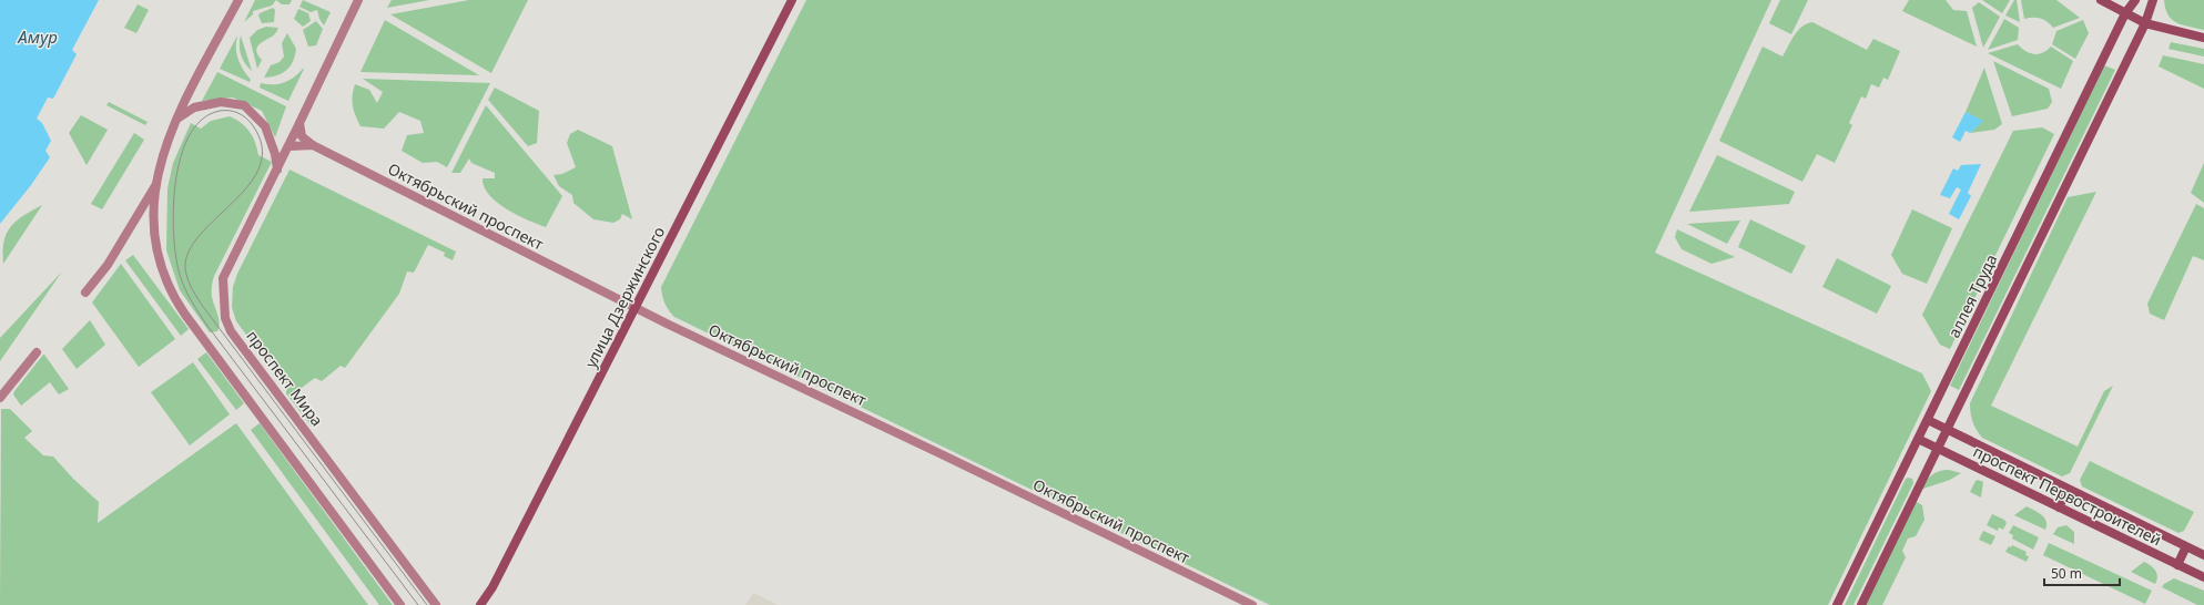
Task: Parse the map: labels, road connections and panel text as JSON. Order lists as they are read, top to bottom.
{
  "streets": {
    "main road": ["аллея Труда", "улица Дзержинского", "проспект Первостроителей"],
    "street": ["Октябрьский проспект", "проспект Мира"]
  },
  "crossings": [
    ["Октябрьский проспект", "улица Дзержинского"],
    ["аллея Труда", "проспект Первостроителей"]
  ],
  "water": ["Амур"],
  "scale_bar": "50 m"
}
